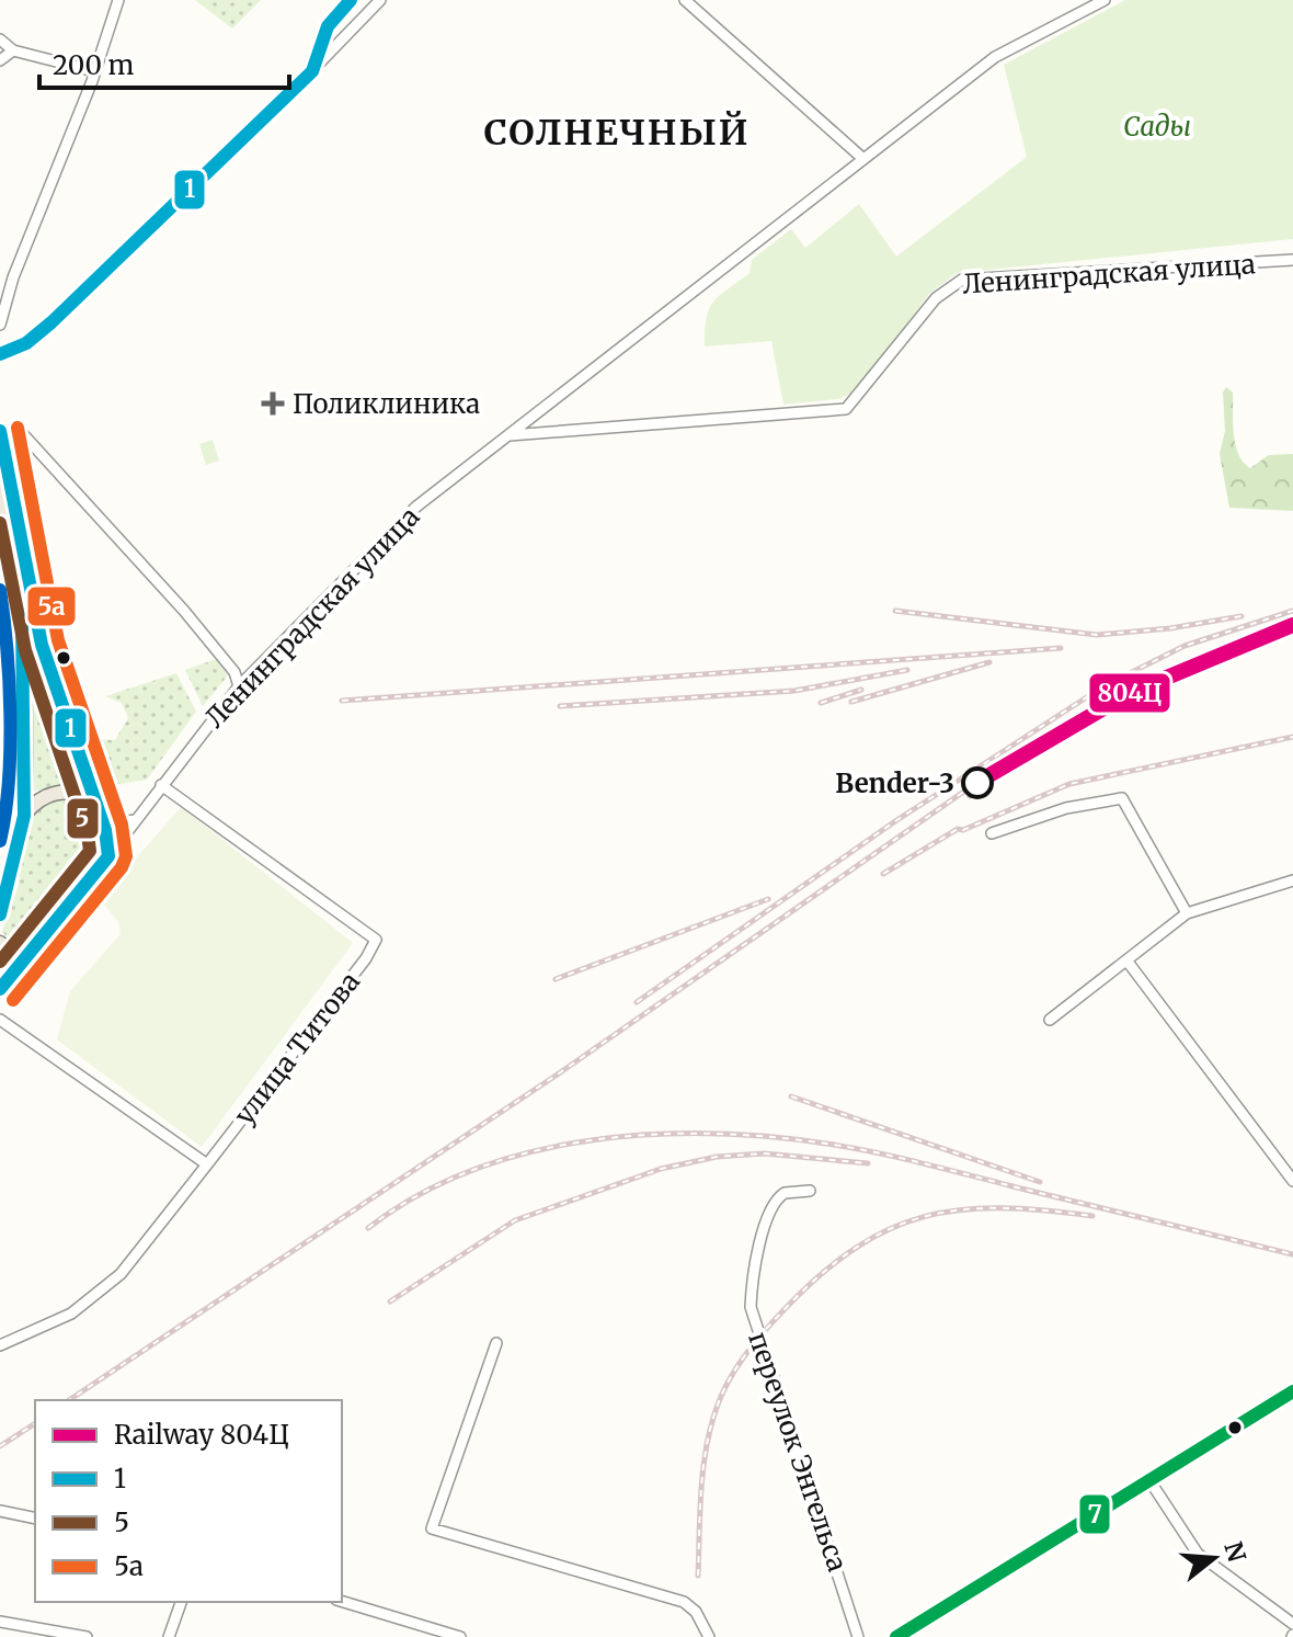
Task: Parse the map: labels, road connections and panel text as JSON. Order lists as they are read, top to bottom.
{
  "streets": {
    "street": ["Ленинградская улица", "улица Титова", "переулок Энгельса"]
  },
  "crossings": [
    ["Ленинградская улица", "улица Титова"]
  ],
  "districts": ["СОЛНЕЧНЫЙ"],
  "parks": ["Сады"],
  "places": {
    "health": ["Поликлиника"],
    "other": ["Bender-3"]
  },
  "lines": [
    "transit line 1",
    "transit line 5а",
    "transit line 5",
    "rail line 804Ц",
    "transit line 7"
  ],
  "legend": [
    "Railway 804Ц",
    "1",
    "5",
    "5а"
  ],
  "scale_bar": "200 m",
  "north": "right"
}
